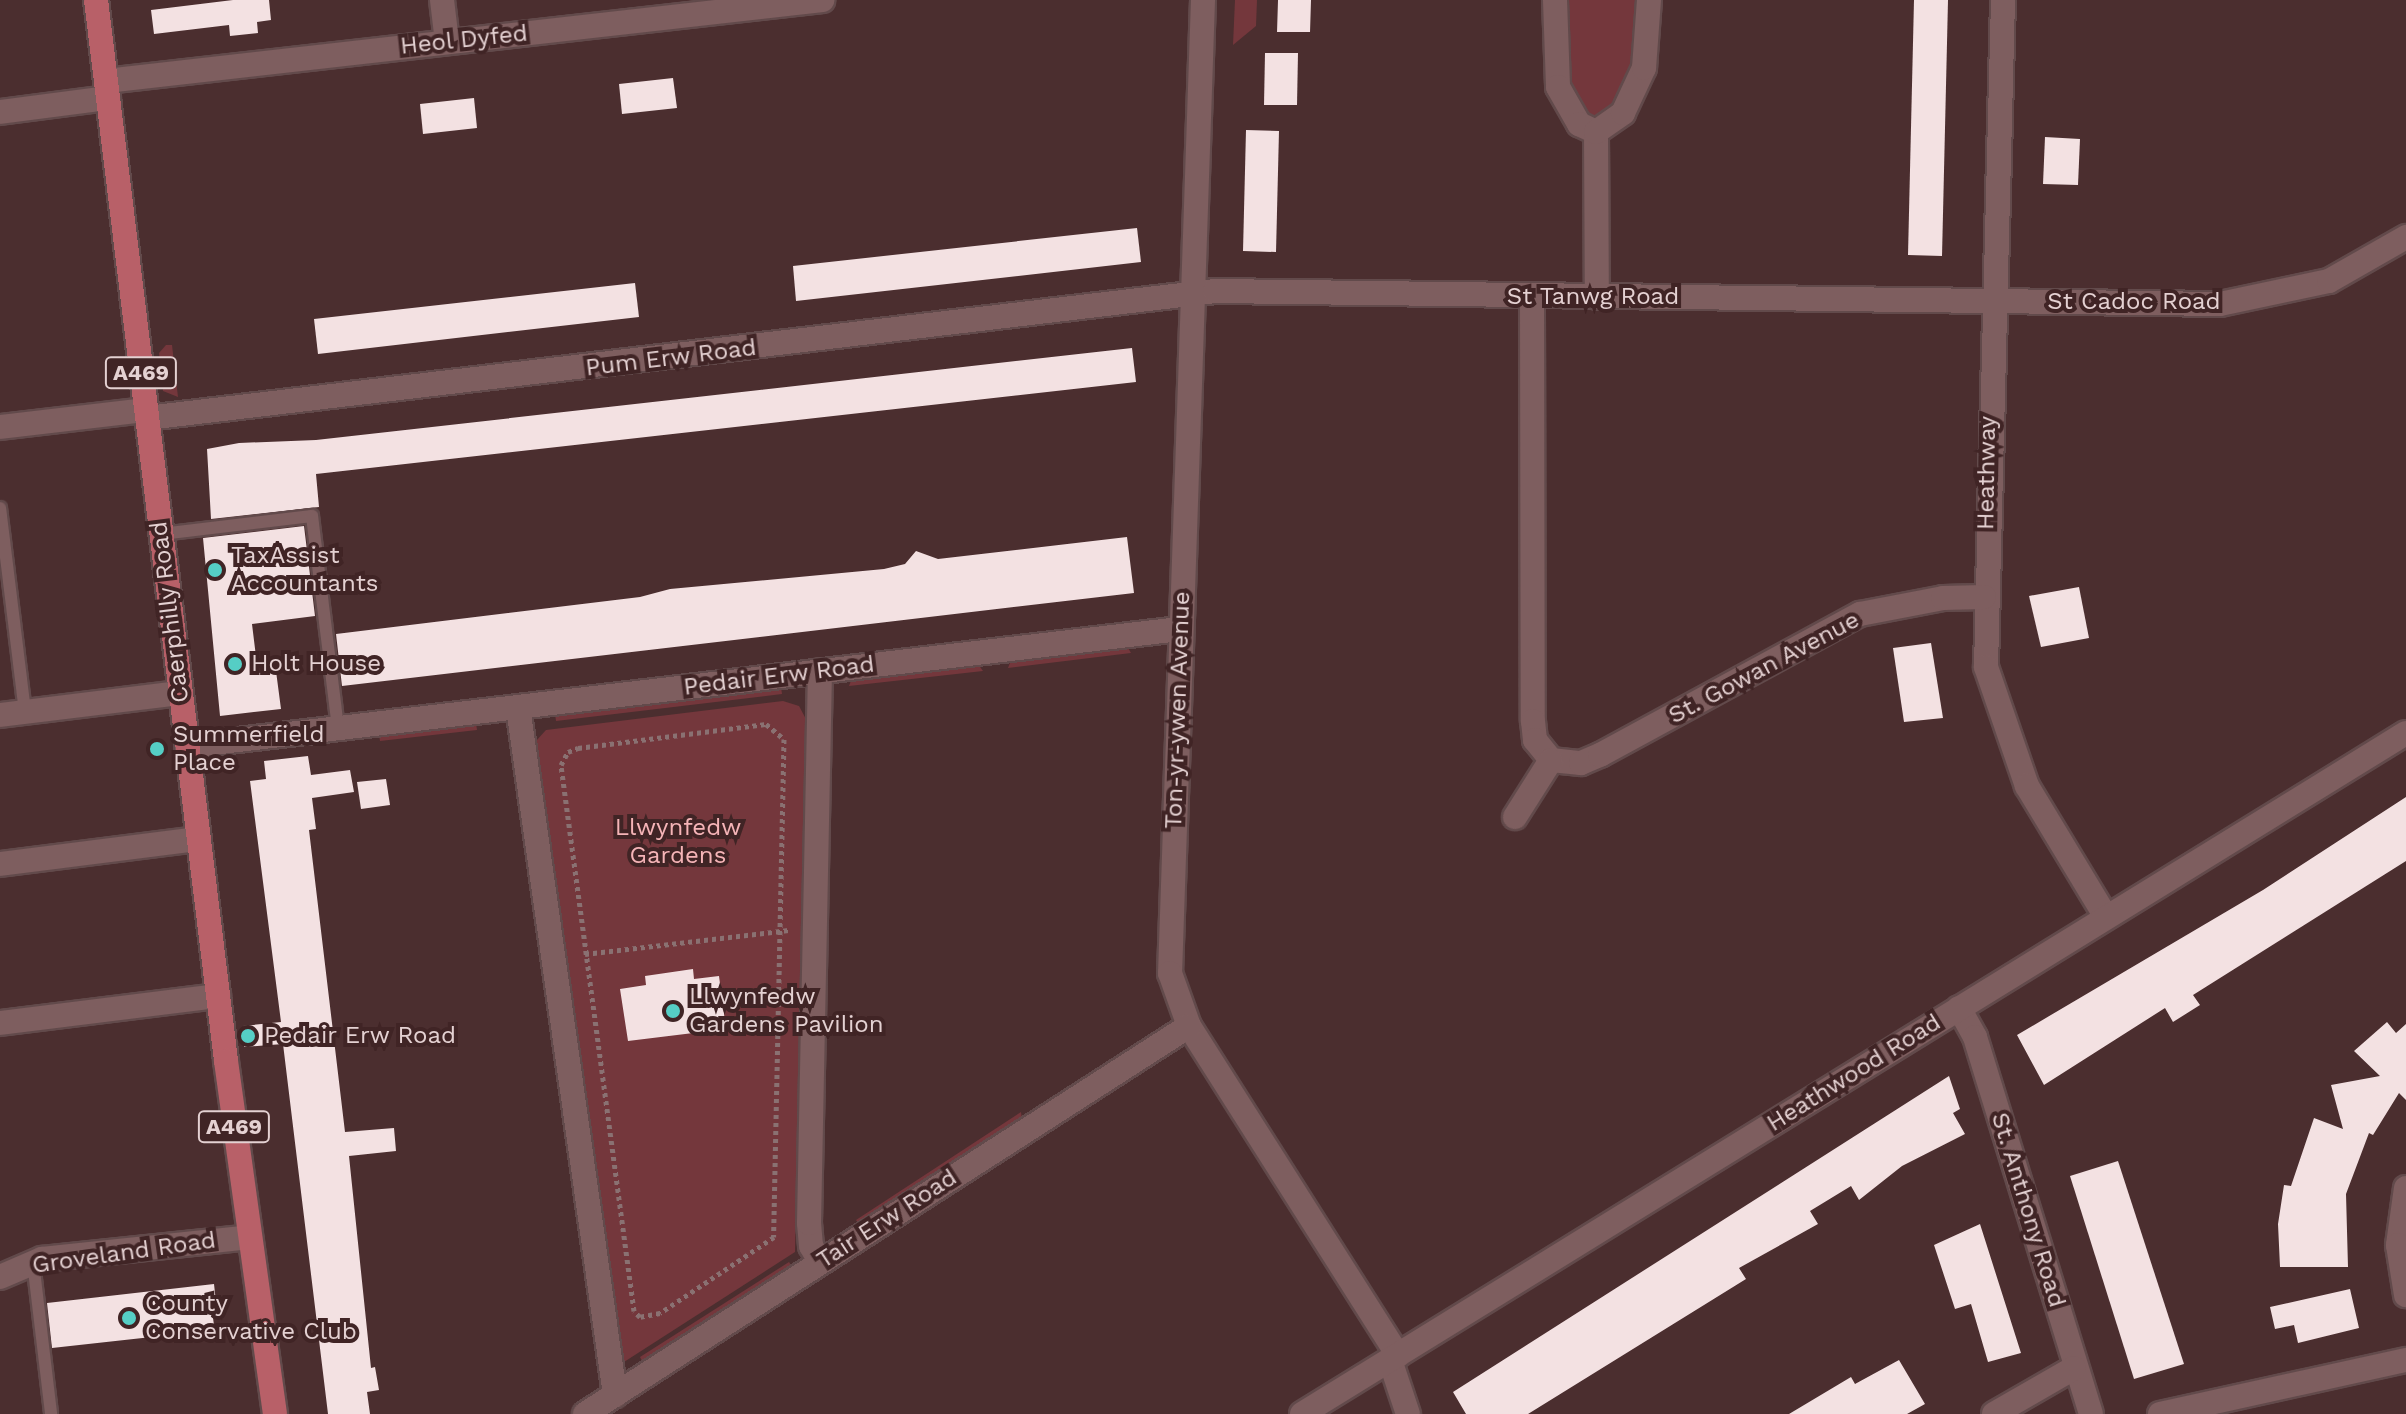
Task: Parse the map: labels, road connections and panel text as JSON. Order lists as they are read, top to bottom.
{
  "streets": {
    "main road": ["A469", "Caerphilly Road"],
    "street": [
      "Heol Dyfed",
      "St Tanwg Road",
      "St Cadoc Road",
      "Pum Erw Road",
      "Heathway",
      "St. Gowan Avenue",
      "Pedair Erw Road",
      "Ton-yr-ywen Avenue",
      "Heathwood Road",
      "St. Anthony Road",
      "Tair Erw Road",
      "Groveland Road"
    ]
  },
  "crossings": [
    ["Heol Dyfed", "Caerphilly Road"],
    ["St Tanwg Road", "St Cadoc Road"],
    ["St Tanwg Road", "Pum Erw Road"],
    ["St Tanwg Road", "Heathway"],
    ["St Tanwg Road", "Ton-yr-ywen Avenue"],
    ["St Cadoc Road", "Heathway"],
    ["Pum Erw Road", "Caerphilly Road"],
    ["Pum Erw Road", "Ton-yr-ywen Avenue"],
    ["Heathway", "St. Gowan Avenue"],
    ["Heathway", "Heathwood Road"],
    ["Caerphilly Road", "Pedair Erw Road"],
    ["Caerphilly Road", "Groveland Road"],
    ["Pedair Erw Road", "Ton-yr-ywen Avenue"],
    ["Ton-yr-ywen Avenue", "Heathwood Road"],
    ["Ton-yr-ywen Avenue", "Tair Erw Road"],
    ["Heathwood Road", "St. Anthony Road"]
  ],
  "parks": ["Llwynfedw Gardens"],
  "places": [
    "TaxAssist Accountants",
    "Holt House",
    "Summerfield Place",
    "Llwynfedw Gardens Pavilion",
    "Pedair Erw Road",
    "County Conservative Club"
  ]
}
